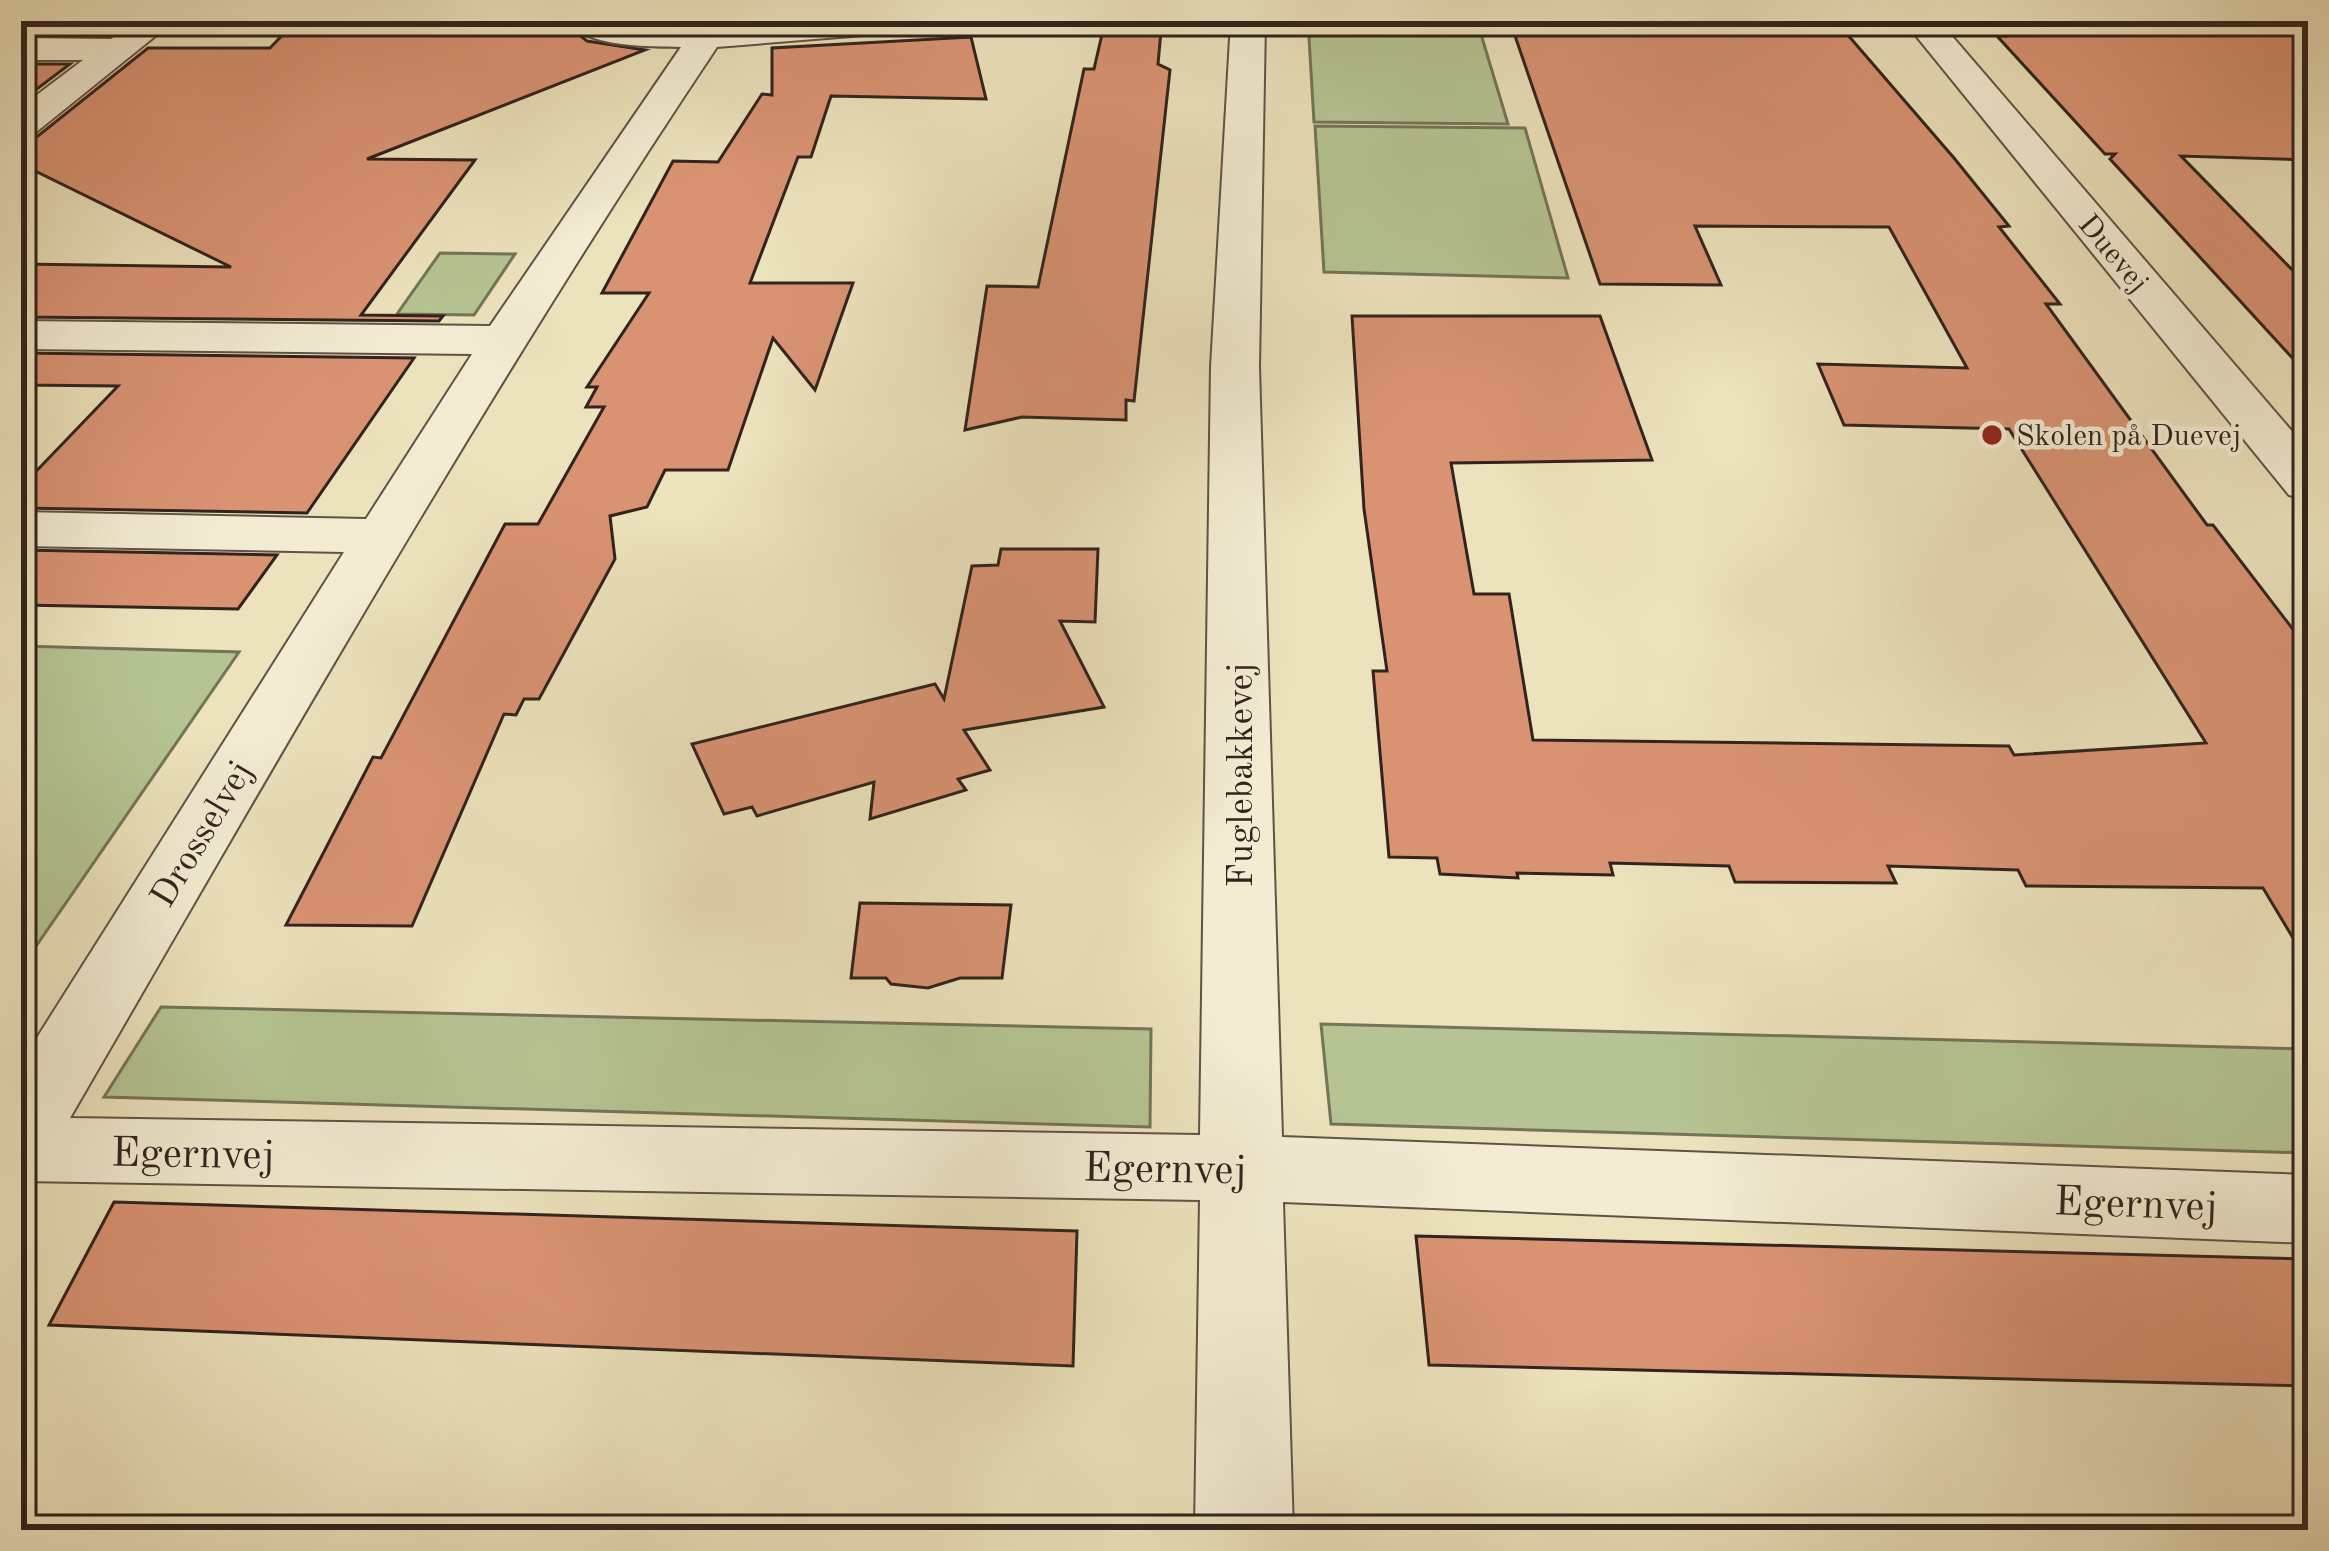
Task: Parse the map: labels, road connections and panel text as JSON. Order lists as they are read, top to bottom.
{
  "streets": {
    "street": [
      "Duevej",
      "Fuglebakkevej",
      "Drosselvej",
      "Egernvej"
    ]
  },
  "crossings": [
    ["Fuglebakkevej", "Egernvej"]
  ],
  "places": ["Skolen på Duevej"]
}
